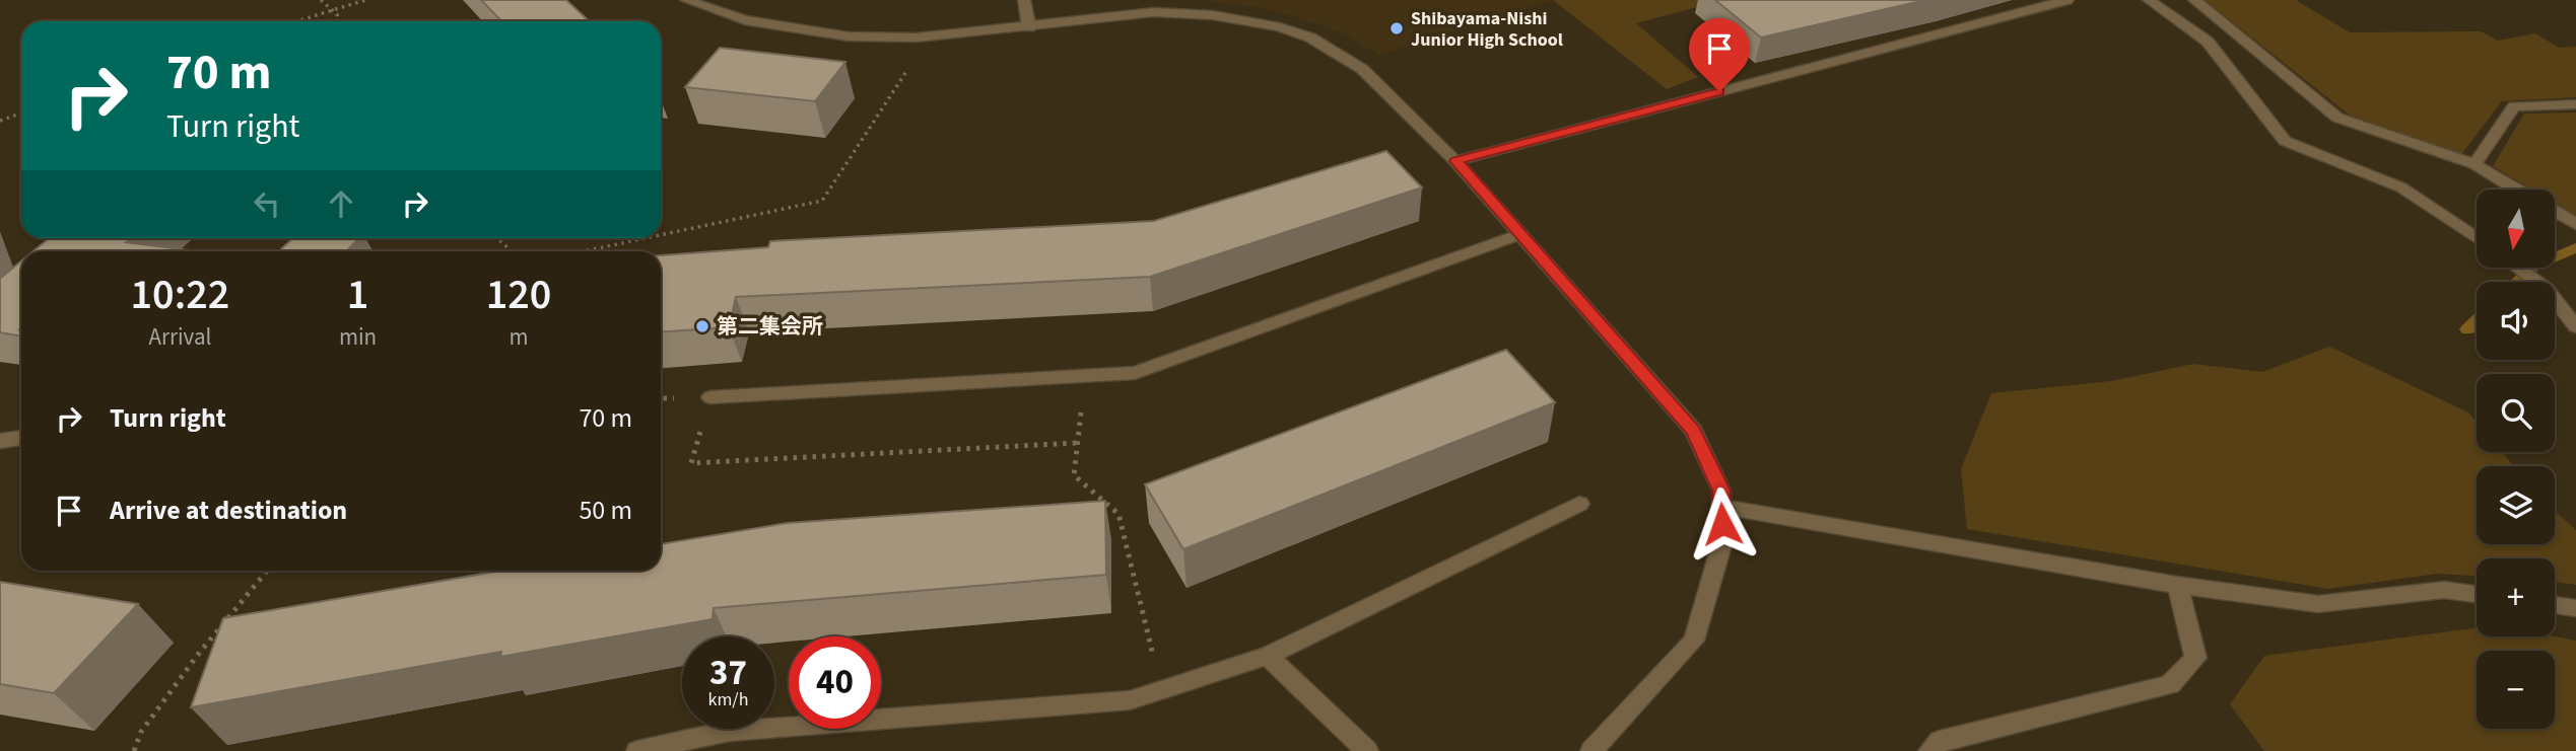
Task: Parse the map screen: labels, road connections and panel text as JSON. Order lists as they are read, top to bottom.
{
  "places": ["Shibayama-Nishi Junior High School", "第二集会所"],
  "north": "bottom",
  "page": {
    "turn": ["70 m", "Turn right"],
    "map_buttons": ["+", "−"],
    "eta": [
      "10:22",
      "Arrival",
      "1",
      "min",
      "120",
      "m"
    ],
    "list": [
      {
        "name": "Turn right",
        "value": "70 m"
      },
      {
        "name": "Arrive at destination",
        "value": "50 m"
      }
    ],
    "speed": "37 km/h",
    "limit": "40"
  }
}
